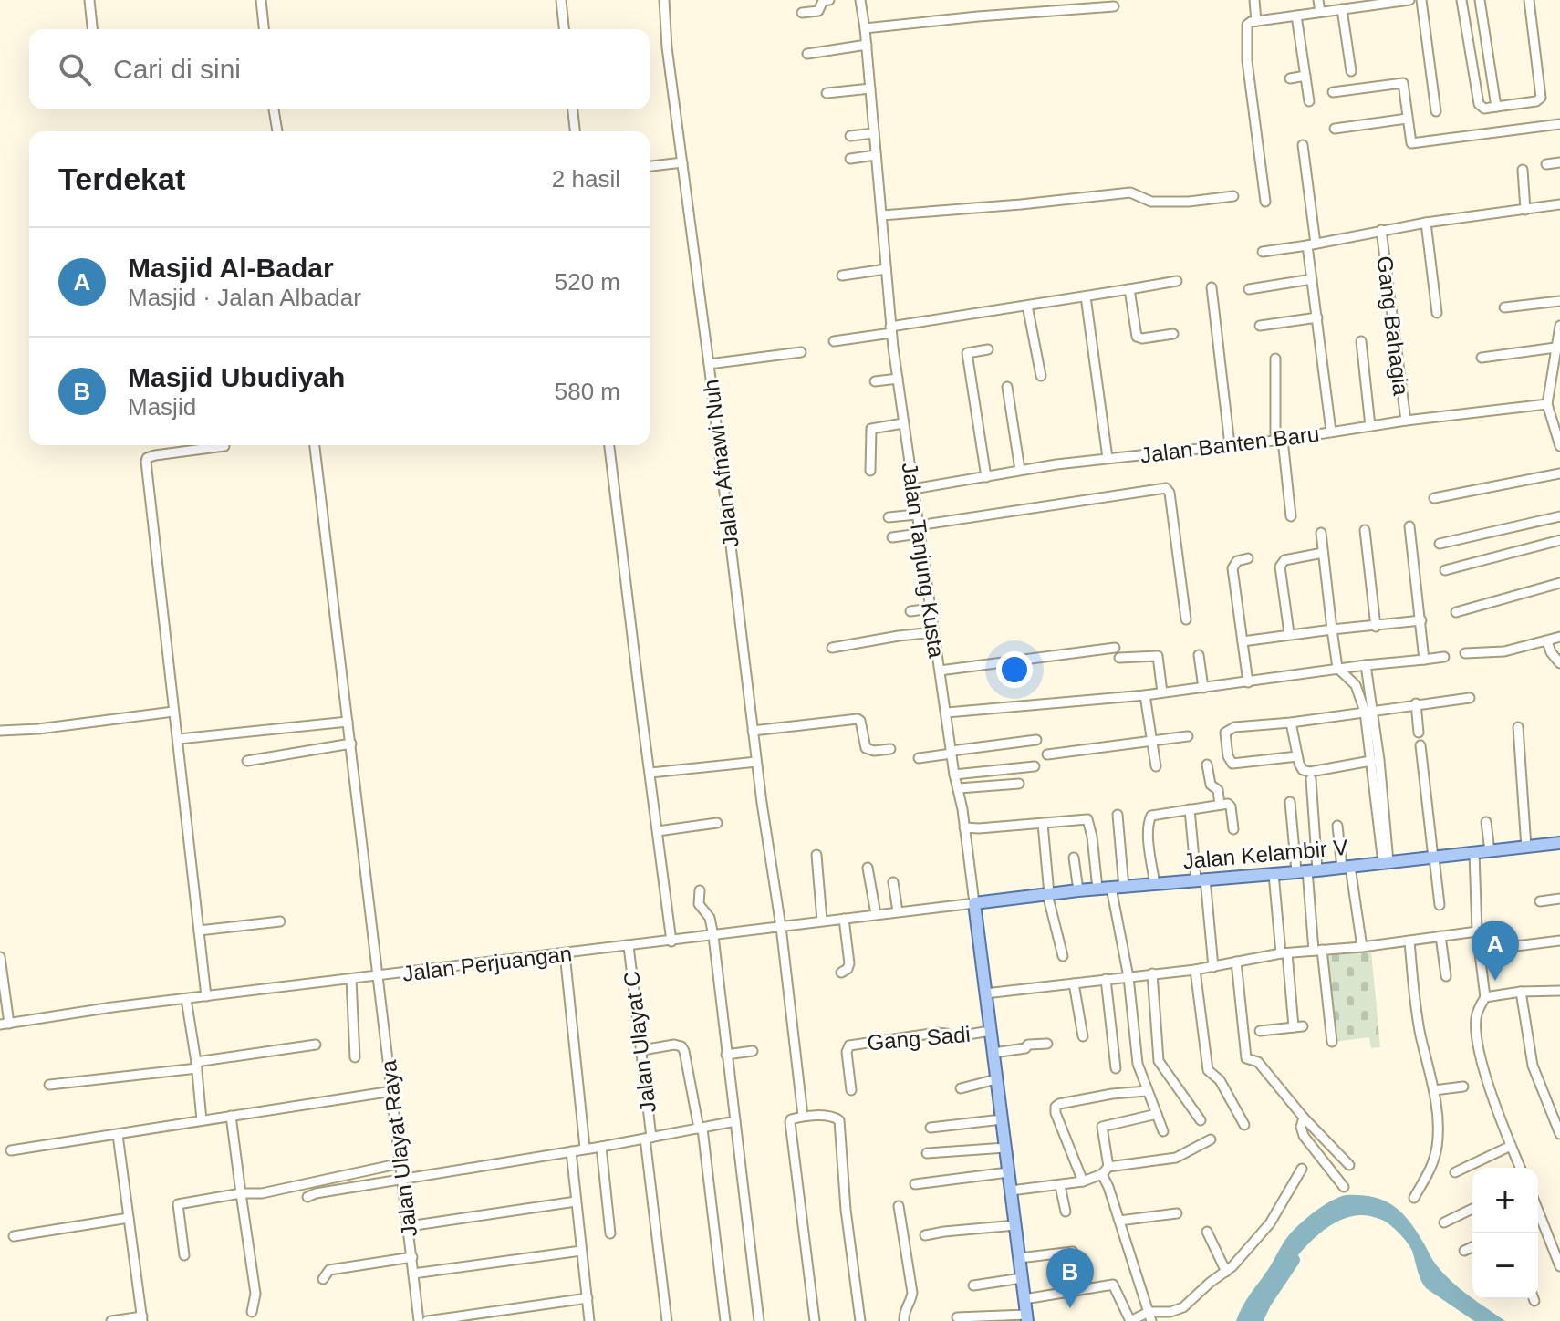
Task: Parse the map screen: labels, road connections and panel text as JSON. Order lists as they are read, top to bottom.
{
  "streets": {
    "main road": ["Jalan Kelambir V"],
    "street": [
      "Gang Bahagia",
      "Jalan Banten Baru",
      "Jalan Afnawi Nuh",
      "Jalan Tanjung Kusta",
      "Jalan Perjuangan",
      "Gang Sadi",
      "Jalan Ulayat C",
      "Jalan Ulayat Raya"
    ]
  },
  "crossings": [
    ["Gang Bahagia", "Jalan Banten Baru"],
    ["Jalan Banten Baru", "Jalan Tanjung Kusta"],
    ["Jalan Afnawi Nuh", "Jalan Perjuangan"],
    ["Jalan Tanjung Kusta", "Jalan Kelambir V"],
    ["Jalan Tanjung Kusta", "Jalan Perjuangan"],
    ["Jalan Kelambir V", "Jalan Perjuangan"],
    ["Jalan Perjuangan", "Jalan Ulayat C"],
    ["Jalan Perjuangan", "Jalan Ulayat Raya"]
  ],
  "page": {
    "search": "Cari di sini",
    "heading": ["Terdekat", "2 hasil"],
    "list": [
      {
        "mark": "A",
        "name": "Masjid Al-Badar",
        "note": "Masjid · Jalan Albadar",
        "value": "520 m"
      },
      {
        "mark": "B",
        "name": "Masjid Ubudiyah",
        "note": "Masjid",
        "value": "580 m"
      }
    ],
    "pins": ["A", "B"],
    "map_buttons": ["+", "−"]
  }
}
